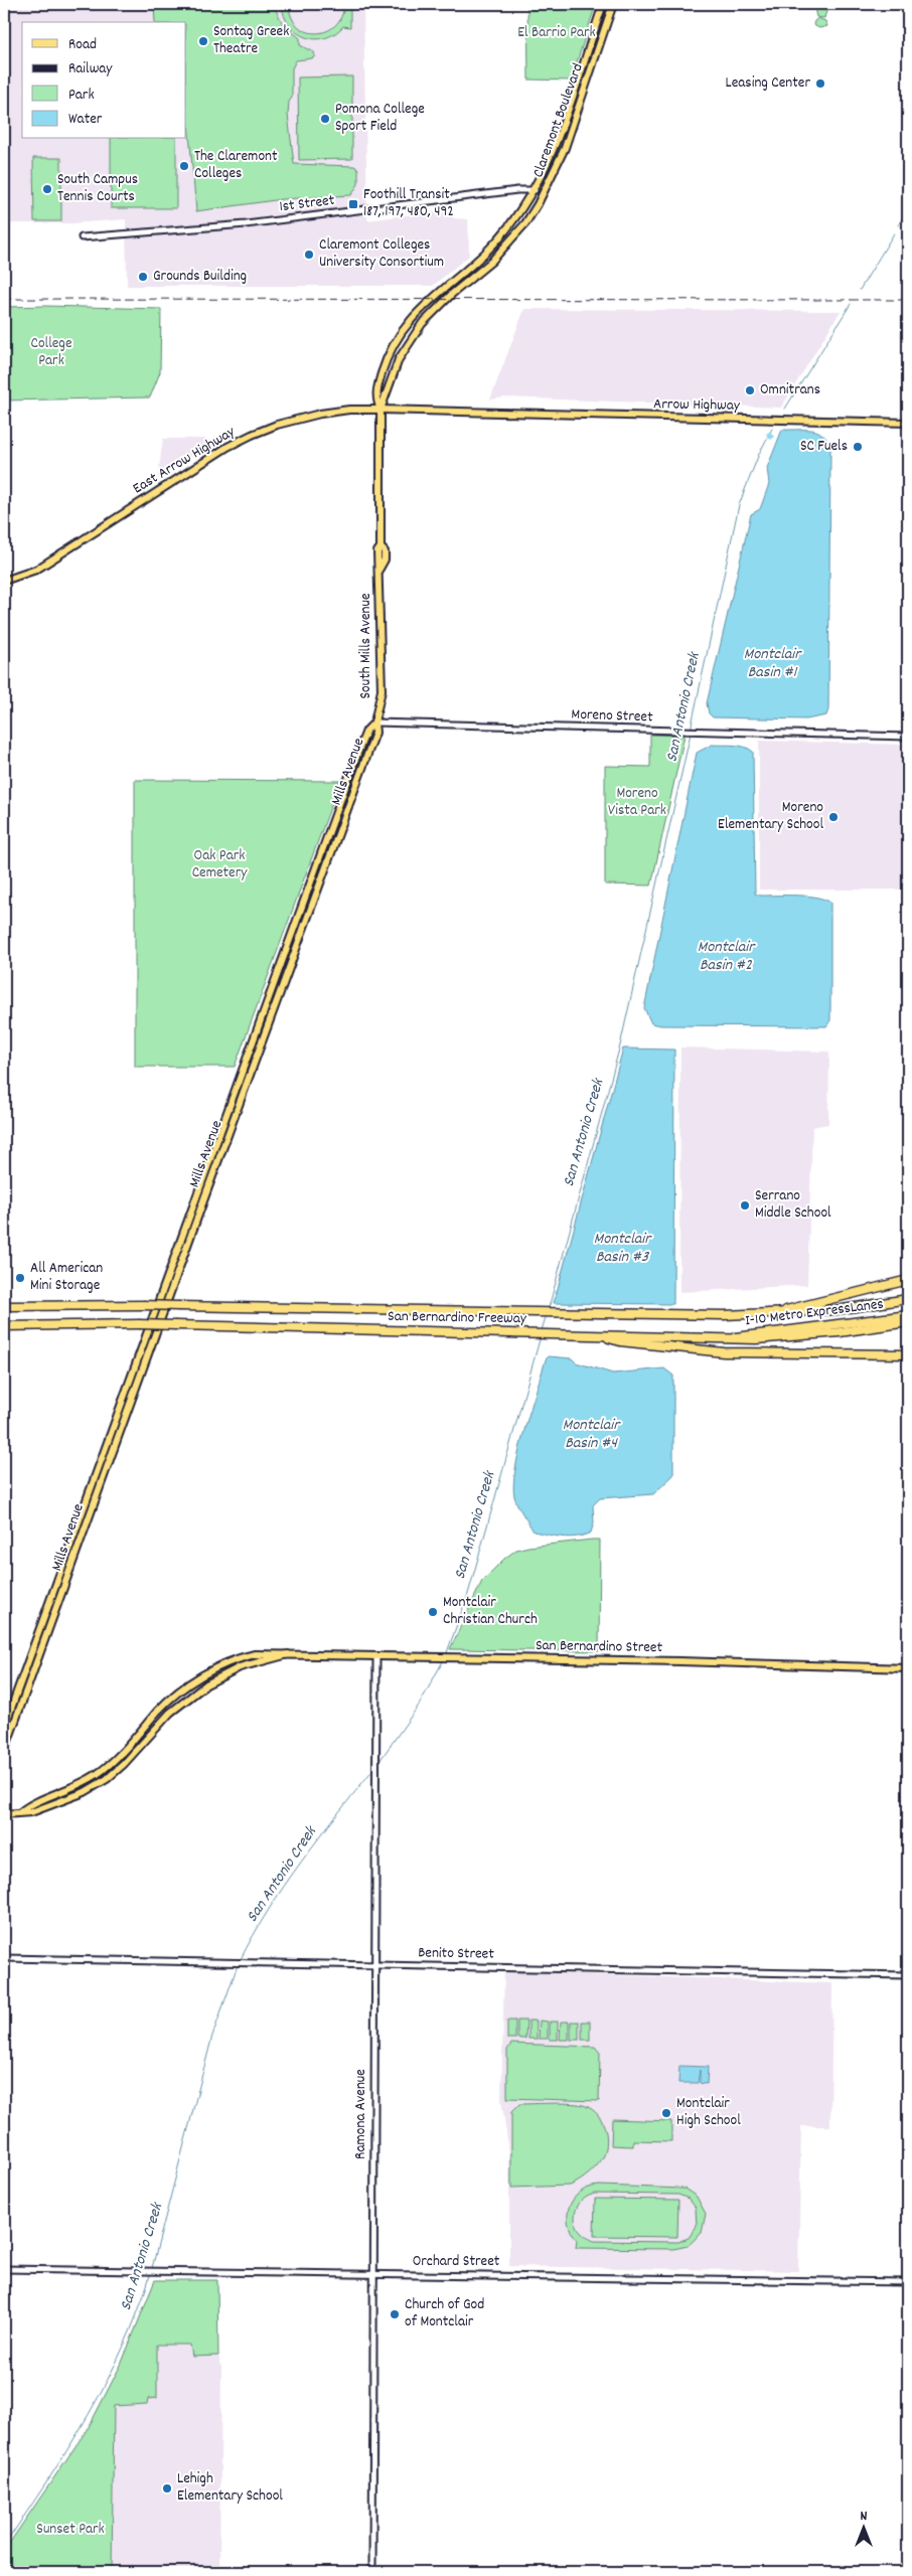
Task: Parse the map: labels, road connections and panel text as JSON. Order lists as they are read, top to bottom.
{
  "streets": {
    "highway": ["I-10 Metro ExpressLanes", "San Bernardino Freeway"],
    "main road": [
      "Claremont Boulevard",
      "Arrow Highway",
      "East Arrow Highway",
      "South Mills Avenue",
      "Mills Avenue",
      "San Bernardino Street"
    ],
    "street": [
      "1st Street",
      "Moreno Street",
      "Benito Street",
      "Ramona Avenue",
      "Orchard Street"
    ]
  },
  "crossings": [
    ["Claremont Boulevard", "1st Street"],
    ["Claremont Boulevard", "East Arrow Highway"],
    ["Claremont Boulevard", "South Mills Avenue"],
    ["Arrow Highway", "East Arrow Highway"],
    ["East Arrow Highway", "South Mills Avenue"],
    ["South Mills Avenue", "Moreno Street"],
    ["South Mills Avenue", "Mills Avenue"],
    ["Moreno Street", "Mills Avenue"],
    ["I-10 Metro ExpressLanes", "San Bernardino Freeway"],
    ["San Bernardino Street", "Ramona Avenue"],
    ["Benito Street", "Ramona Avenue"],
    ["Ramona Avenue", "Orchard Street"]
  ],
  "water": [
    "Montclair Basin #1",
    "San Antonio Creek",
    "Montclair Basin #2",
    "Montclair Basin #3",
    "Montclair Basin #4"
  ],
  "parks": [
    "El Barrio Park",
    "College Park",
    "Moreno Vista Park",
    "Oak Park Cemetery",
    "Sunset Park"
  ],
  "places": {
    "other": [
      "Sontag Greek Theatre",
      "Leasing Center",
      "Pomona College Sport Field",
      "The Claremont Colleges",
      "South Campus Tennis Courts",
      "Claremont Colleges University Consortium",
      "Grounds Building",
      "Omnitrans",
      "SC Fuels",
      "Moreno Elementary School",
      "Serrano Middle School",
      "All American Mini Storage",
      "Montclair Christian Church",
      "Montclair High School",
      "Church of God of Montclair",
      "Lehigh Elementary School"
    ],
    "transit": ["Foothill Transit 187, 197, 480, 492"]
  },
  "legend": [
    "Road",
    "Railway",
    "Park",
    "Water"
  ],
  "north": "top"
}
